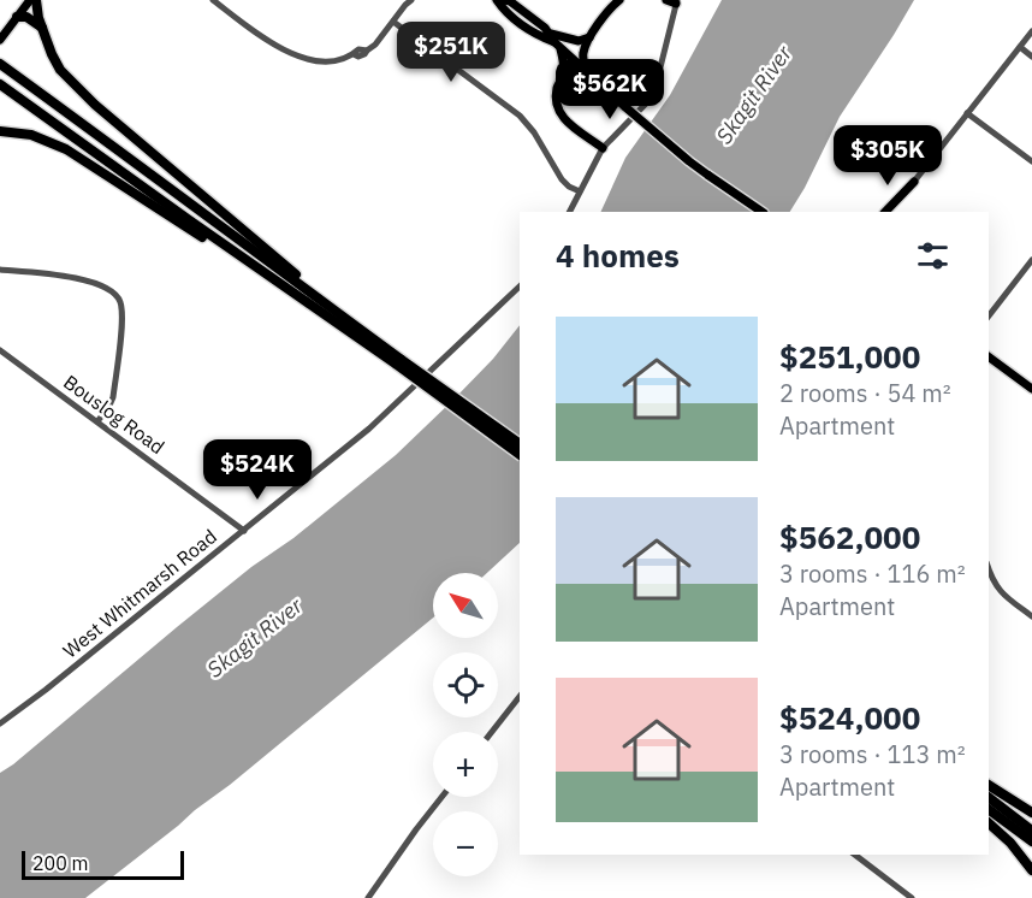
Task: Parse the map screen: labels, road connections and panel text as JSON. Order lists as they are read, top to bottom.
{
  "streets": {
    "street": ["Bouslog Road", "West Whitmarsh Road"]
  },
  "crossings": [
    ["Bouslog Road", "West Whitmarsh Road"]
  ],
  "water": ["Skagit River"],
  "scale_bar": "200 m",
  "north": "top left",
  "page": {
    "price": [
      "$251K",
      "$562K",
      "$305K",
      "$524K"
    ],
    "heading": "4 homes",
    "list": [
      {
        "name": "$251,000",
        "note": "2 rooms · 54 m² · Apartment"
      },
      {
        "name": "$562,000",
        "note": "3 rooms · 116 m² · Apartment"
      },
      {
        "name": "$524,000",
        "note": "3 rooms · 113 m² · Apartment"
      }
    ],
    "map_buttons": ["+", "−"],
    "scale": "200 m"
  }
}
